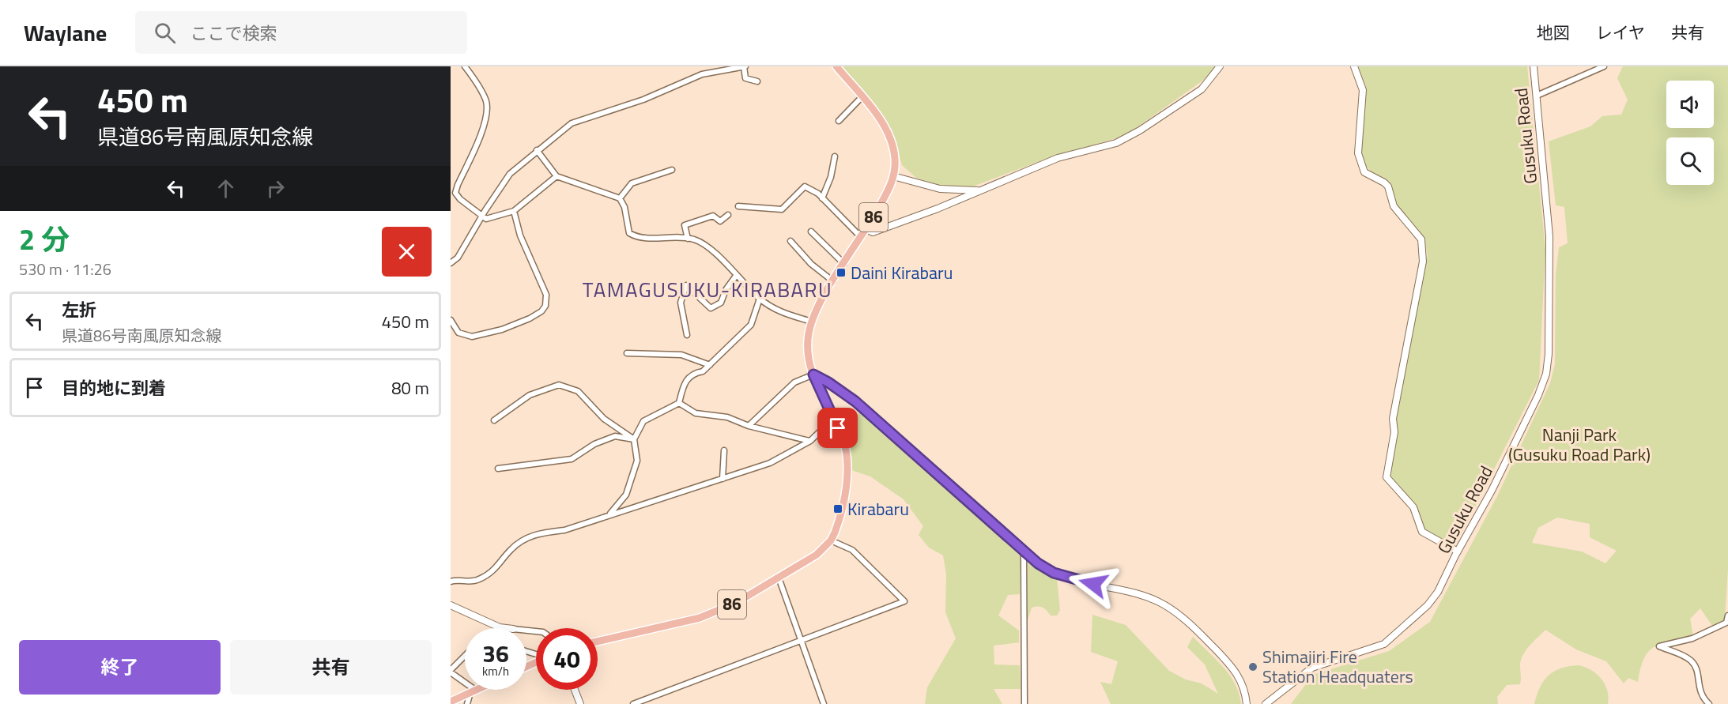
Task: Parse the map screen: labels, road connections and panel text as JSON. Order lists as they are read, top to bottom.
{
  "streets": {
    "main road": ["86"],
    "street": ["Gusuku Road"]
  },
  "districts": ["TAMAGUSUKU-KIRABARU"],
  "parks": ["Nanji Park (Gusuku Road Park)"],
  "places": {
    "transit": ["Daini Kirabaru", "Kirabaru"],
    "other": ["Shimajiri Fire Station Headquaters"]
  },
  "page": {
    "header": "Waylane",
    "search": "ここで検索",
    "nav": ["地図", "レイヤ", "共有"],
    "turn": ["450 m", "県道86号南風原知念線"],
    "heading": ["2 分", "530 m · 11:26"],
    "list": [
      {
        "name": "左折",
        "note": "県道86号南風原知念線",
        "value": "450 m"
      },
      {
        "name": "目的地に到着",
        "value": "80 m"
      }
    ],
    "speed": "36 km/h",
    "limit": "40",
    "buttons": ["終了", "共有"]
  }
}
